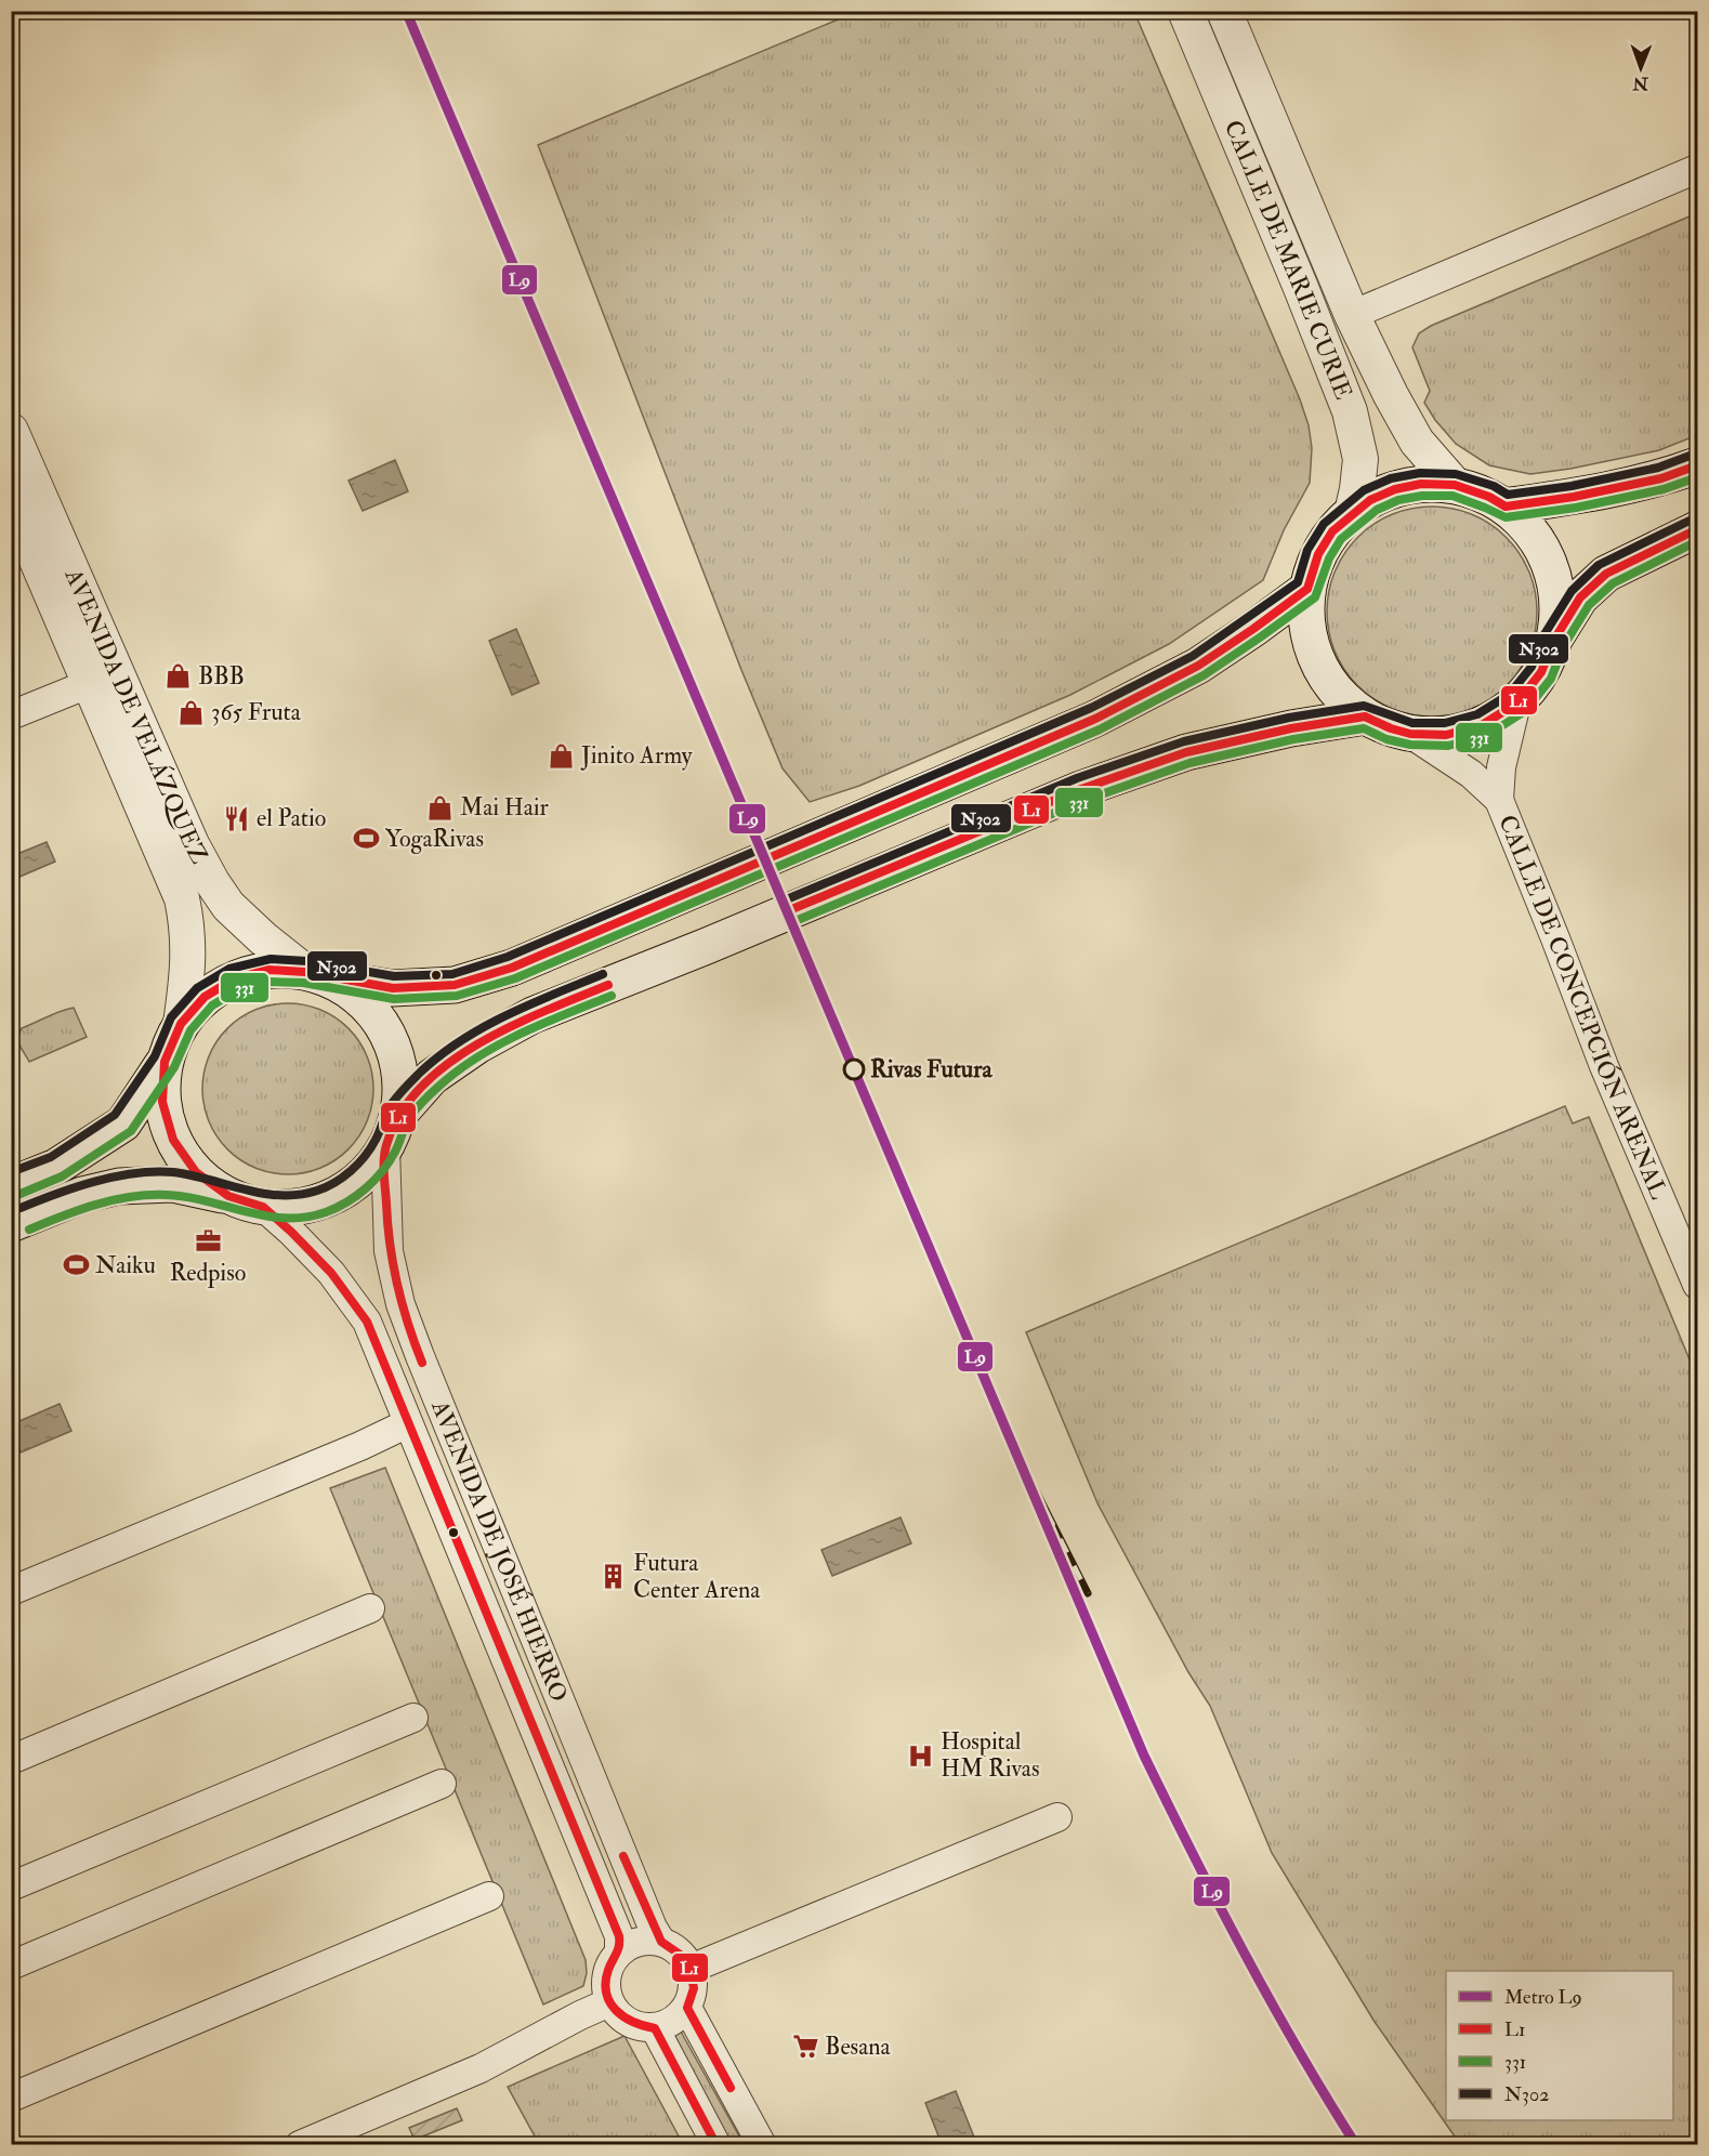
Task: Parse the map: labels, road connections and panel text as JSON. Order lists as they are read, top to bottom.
{
  "streets": {
    "street": [
      "CALLE DE MARIE CURIE",
      "AVENIDA DE VELÁZQUEZ",
      "CALLE DE CONCEPCIÓN ARENAL",
      "AVENIDA DE JOSÉ HIERRO"
    ]
  },
  "places": {
    "shop": [
      "BBB",
      "365 Fruta",
      "Jinito Army",
      "Mai Hair"
    ],
    "restaurant": ["el Patio"],
    "sports": ["YogaRivas", "Naiku"],
    "other": ["Rivas Futura"],
    "office": ["Redpiso"],
    "building": ["Futura Center Arena"],
    "hospital": ["Hospital HM Rivas"],
    "supermarket": ["Besana"]
  },
  "lines": [
    "metro line L9",
    "transit line N302",
    "transit line L1",
    "transit line 331"
  ],
  "legend": [
    "Metro L9",
    "L1",
    "331",
    "N302"
  ],
  "north": "bottom"
}
